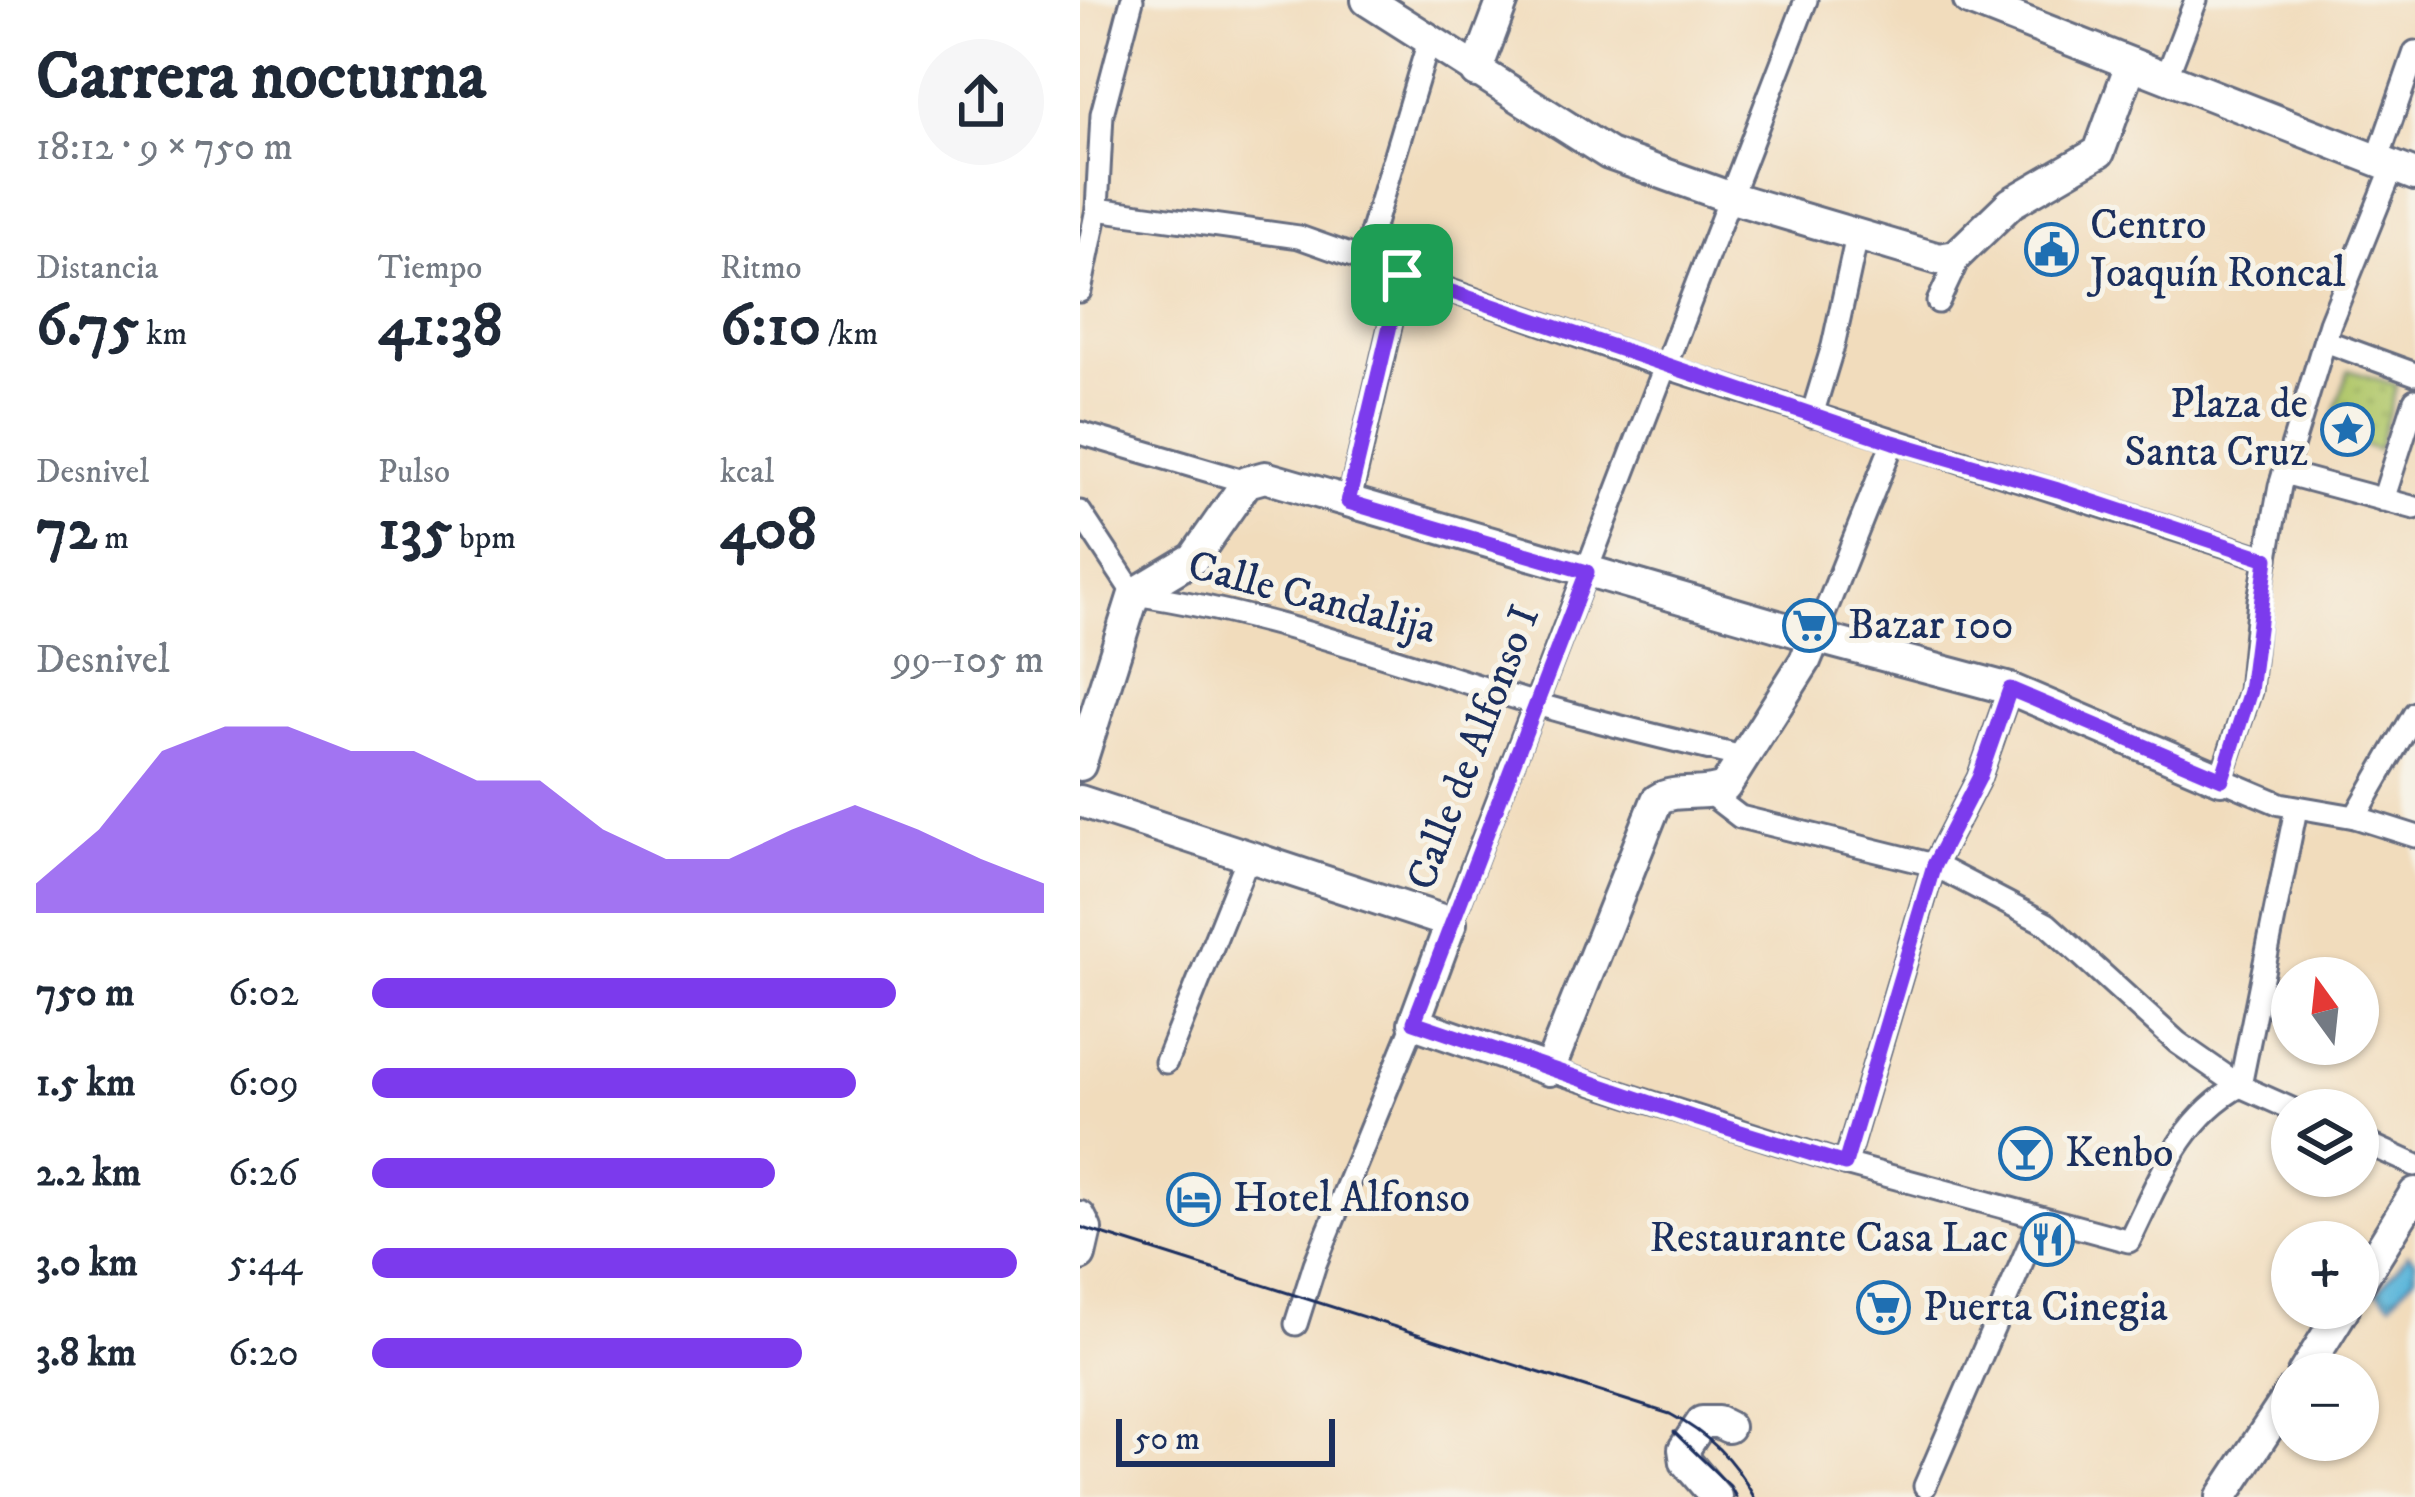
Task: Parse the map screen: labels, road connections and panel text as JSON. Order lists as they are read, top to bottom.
{
  "streets": {
    "street": ["Calle Candalija", "Calle de Alfonso I"]
  },
  "crossings": [
    ["Calle Candalija", "Calle de Alfonso I"]
  ],
  "places": {
    "public building": ["Centro Joaquín Roncal"],
    "place": ["Plaza de Santa Cruz"],
    "supermarket": ["Bazar 100", "Puerta Cinegia"],
    "bar": ["Kenbo"],
    "hotel": ["Hotel Alfonso"],
    "restaurant": ["Restaurante Casa Lac"]
  },
  "scale_bar": "50 m",
  "north": "top",
  "page": {
    "heading": ["Carrera nocturna", "18:12 · 9 × 750 m"],
    "stats": [
      ["Distancia", "6.75 km"],
      ["Tiempo", "41:38"],
      ["Ritmo", "6:10 /km"],
      ["Desnivel", "72 m"],
      ["Pulso", "135 bpm"],
      ["kcal", "408"]
    ],
    "chart": ["Desnivel", "99–105 m"],
    "list": [
      {
        "name": "750 m",
        "note": "6:02"
      },
      {
        "name": "1.5 km",
        "note": "6:09"
      },
      {
        "name": "2.2 km",
        "note": "6:26"
      },
      {
        "name": "3.0 km",
        "note": "5:44"
      },
      {
        "name": "3.8 km",
        "note": "6:20"
      }
    ],
    "map_buttons": ["+", "−"],
    "scale": "50 m"
  }
}
